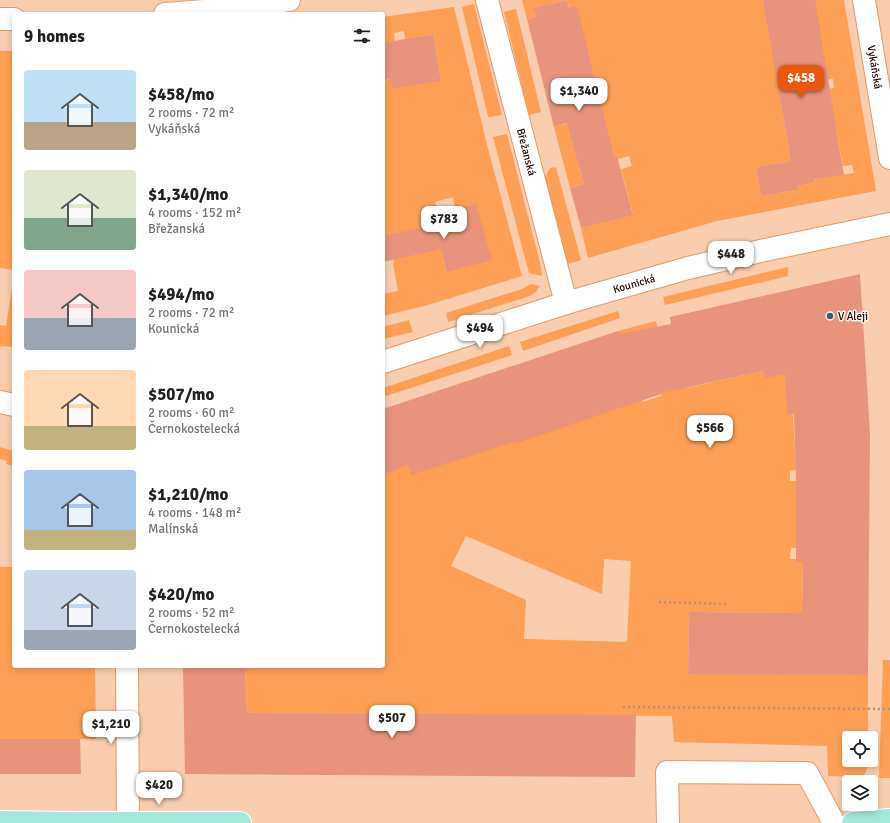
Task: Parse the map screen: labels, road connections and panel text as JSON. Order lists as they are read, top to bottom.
{
  "streets": {
    "street": ["Vykáňská", "Břežanská", "Kounická"]
  },
  "crossings": [
    ["Břežanská", "Kounická"]
  ],
  "places": ["V Aleji"],
  "page": {
    "heading": "9 homes",
    "list": [
      {
        "name": "$458/mo",
        "note": "2 rooms · 72 m² · Vykáňská"
      },
      {
        "name": "$1,340/mo",
        "note": "4 rooms · 152 m² · Břežanská"
      },
      {
        "name": "$494/mo",
        "note": "2 rooms · 72 m² · Kounická"
      },
      {
        "name": "$507/mo",
        "note": "2 rooms · 60 m² · Černokostelecká"
      },
      {
        "name": "$1,210/mo",
        "note": "4 rooms · 148 m² · Malínská"
      },
      {
        "name": "$420/mo",
        "note": "2 rooms · 52 m² · Černokostelecká"
      }
    ],
    "price": [
      "$458",
      "$1,340",
      "$783",
      "$448",
      "$494",
      "$566",
      "$507",
      "$1,210",
      "$420"
    ]
  }
}
